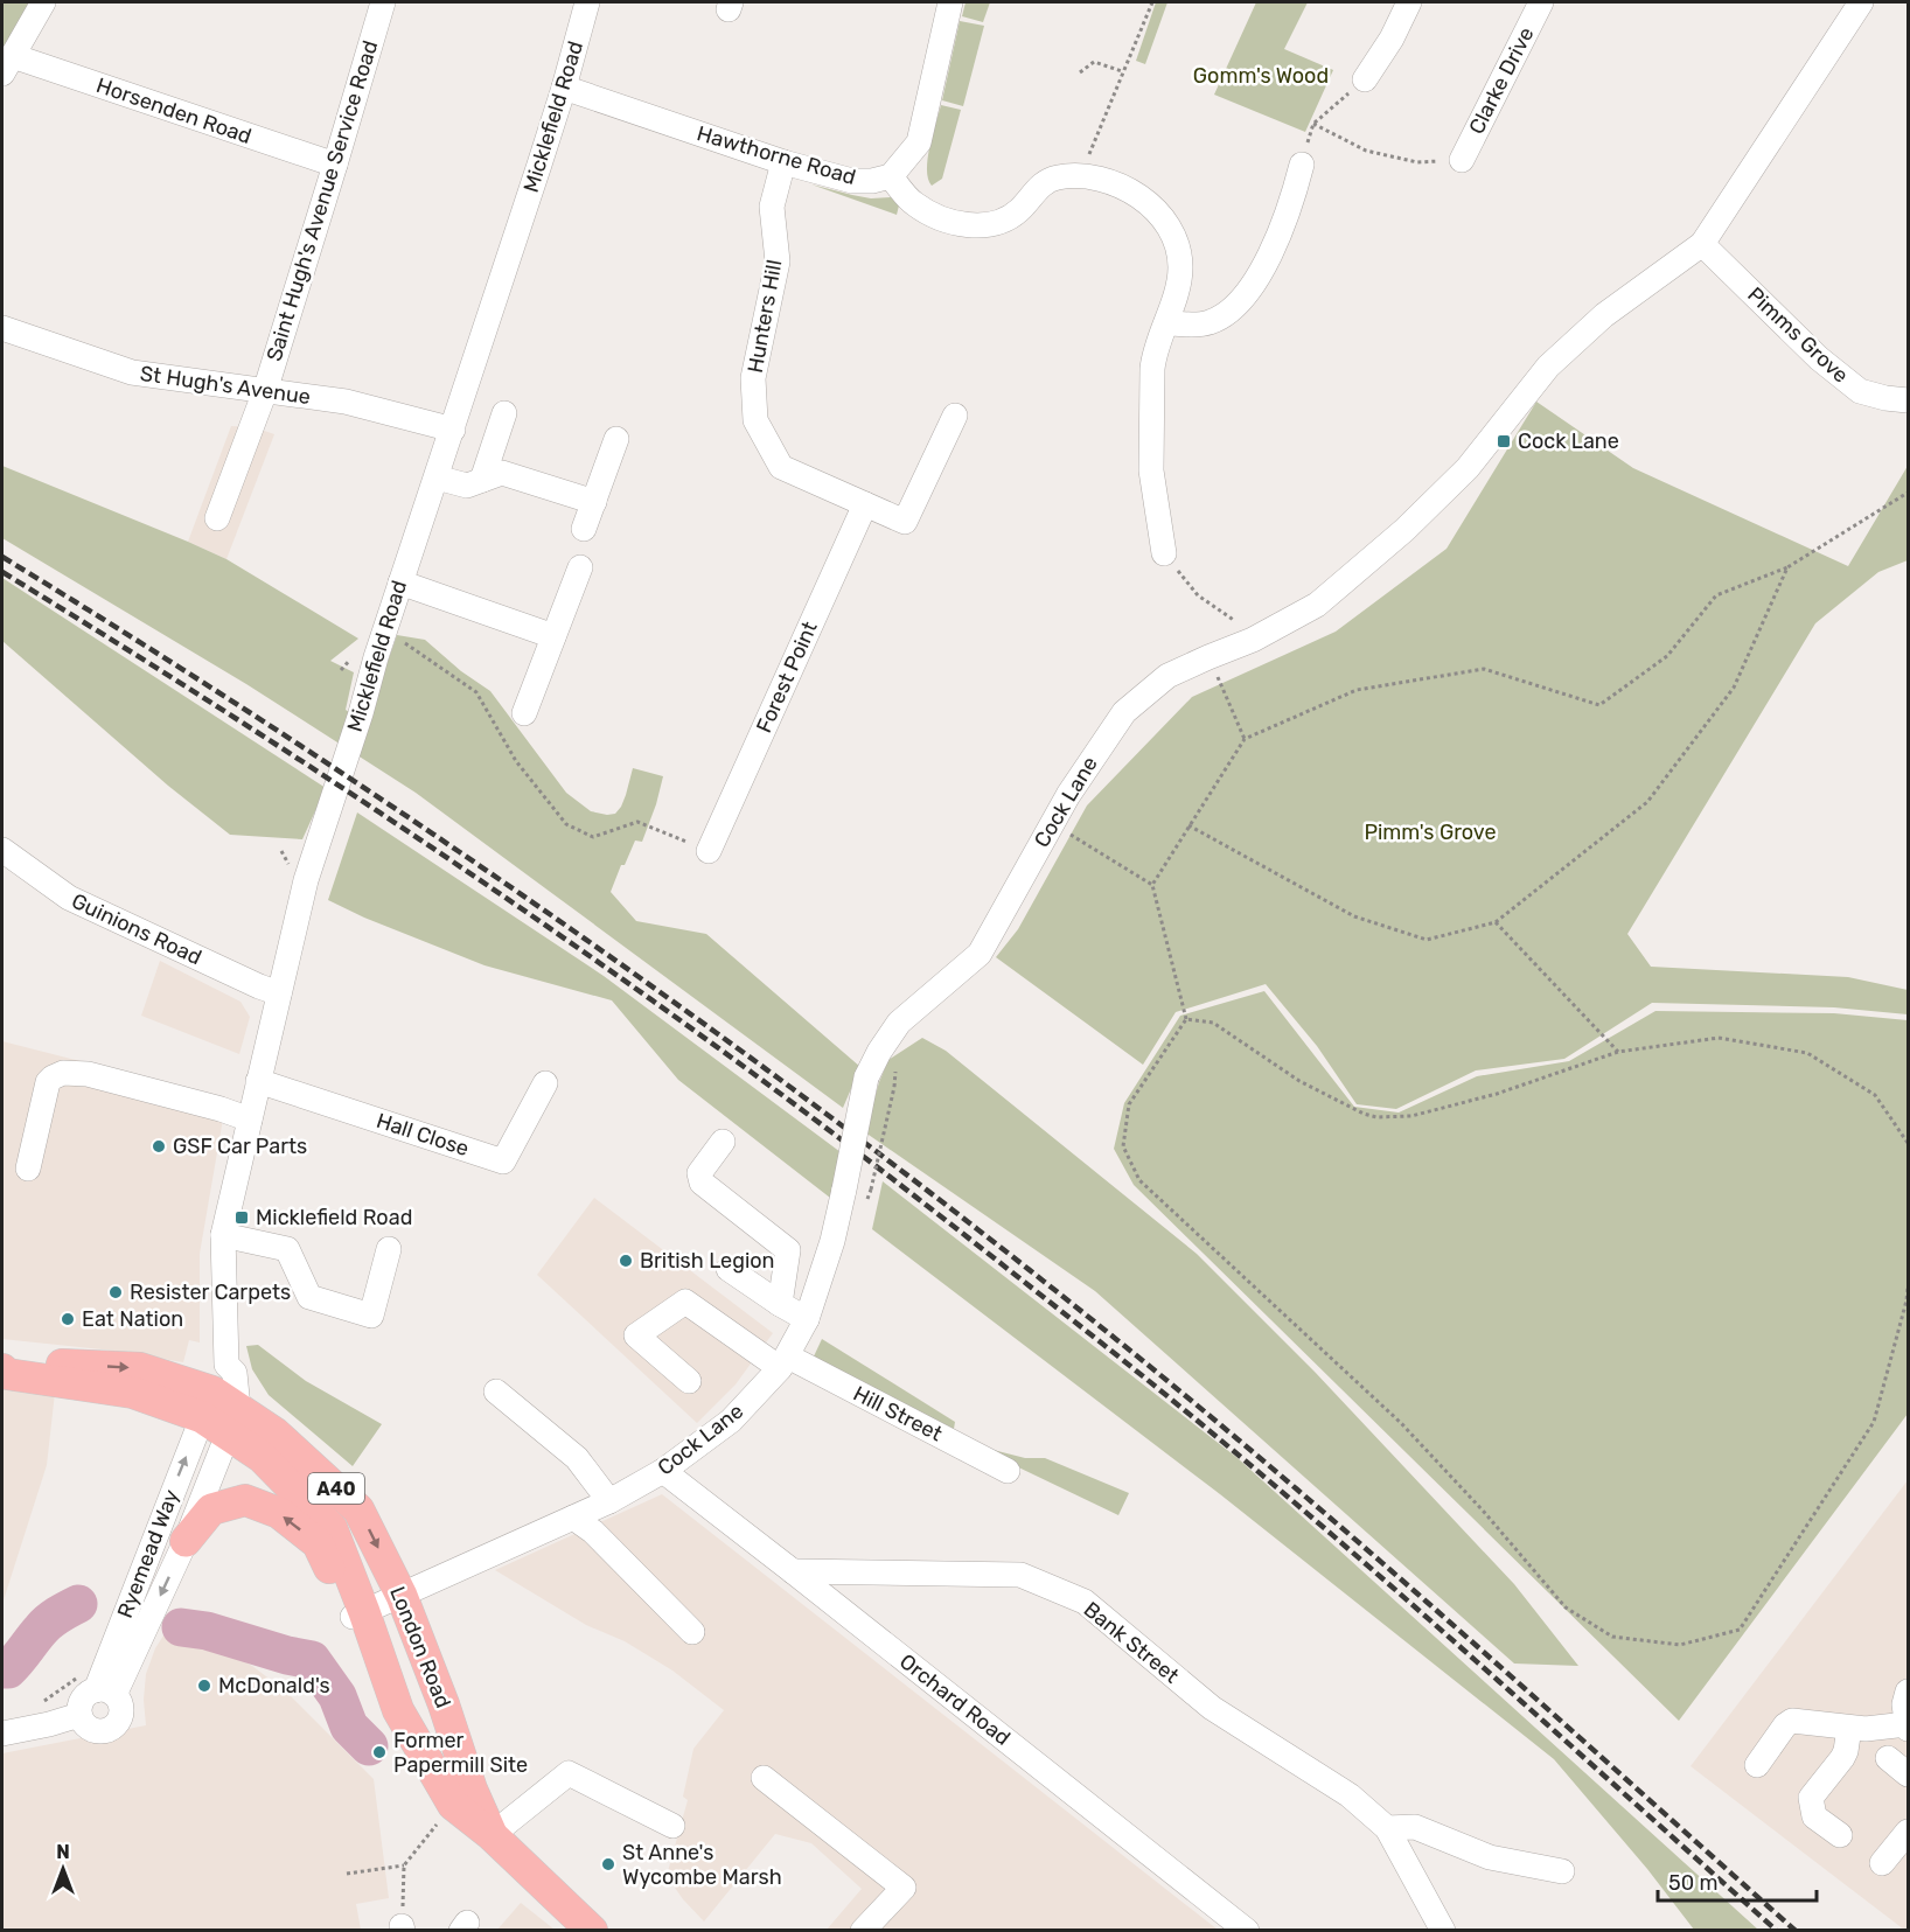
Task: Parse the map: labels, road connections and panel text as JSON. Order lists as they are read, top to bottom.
{
  "streets": {
    "main road": ["A40", "London Road"],
    "street": [
      "Clarke Drive",
      "Horsenden Road",
      "Micklefield Road",
      "Hawthorne Road",
      "Saint Hugh's Avenue Service Road",
      "Hunters Hill",
      "Pimms Grove",
      "St Hugh's Avenue",
      "Forest Point",
      "Cock Lane",
      "Guinions Road",
      "Hall Close",
      "Hill Street",
      "Ryemead Way",
      "Bank Street",
      "Orchard Road"
    ]
  },
  "crossings": [
    ["Horsenden Road", "Saint Hugh's Avenue Service Road"],
    ["Micklefield Road", "Hawthorne Road"],
    ["Micklefield Road", "St Hugh's Avenue"],
    ["Micklefield Road", "Guinions Road"],
    ["Micklefield Road", "Hall Close"],
    ["Micklefield Road", "Ryemead Way"],
    ["Micklefield Road", "London Road"],
    ["Hawthorne Road", "Hunters Hill"],
    ["Saint Hugh's Avenue Service Road", "St Hugh's Avenue"],
    ["Hunters Hill", "Forest Point"],
    ["Pimms Grove", "Cock Lane"],
    ["Cock Lane", "Hill Street"],
    ["Cock Lane", "A40"],
    ["Cock Lane", "London Road"],
    ["Cock Lane", "Orchard Road"],
    ["A40", "London Road"],
    ["Ryemead Way", "London Road"],
    ["Bank Street", "Orchard Road"]
  ],
  "parks": ["Gomm's Wood", "Pimm's Grove"],
  "places": {
    "transit": ["Cock Lane", "Micklefield Road"],
    "other": [
      "GSF Car Parts",
      "British Legion",
      "Resister Carpets",
      "Eat Nation",
      "McDonald's",
      "Former Papermill Site",
      "St Anne's Wycombe Marsh"
    ]
  },
  "scale_bar": "50 m",
  "north": "top"
}
